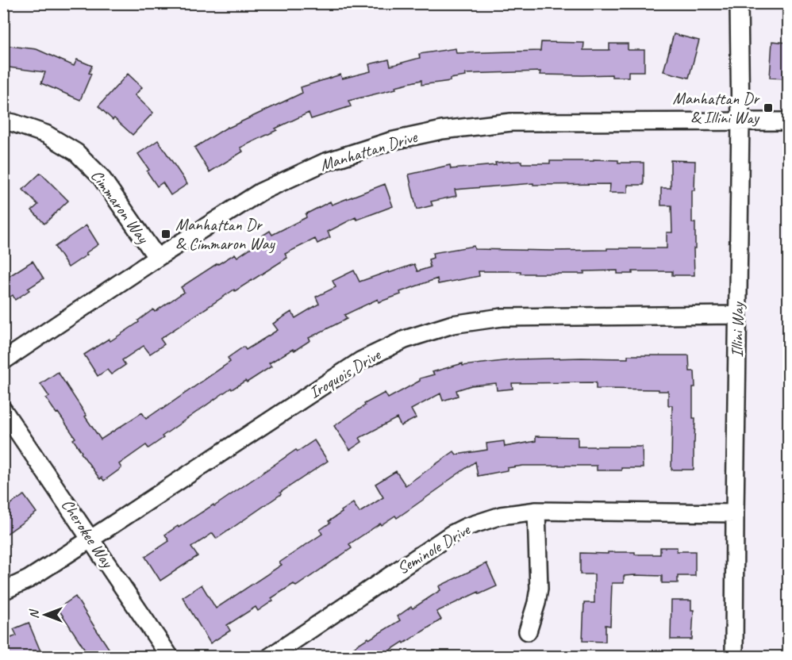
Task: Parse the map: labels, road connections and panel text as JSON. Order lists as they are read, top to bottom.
{
  "streets": {
    "street": [
      "Manhattan Drive",
      "Cimmaron Way",
      "Illini Way",
      "Iroquois Drive",
      "Cherokee Way",
      "Seminole Drive"
    ]
  },
  "crossings": [
    ["Manhattan Drive", "Cimmaron Way"],
    ["Manhattan Drive", "Illini Way"],
    ["Illini Way", "Iroquois Drive"],
    ["Illini Way", "Seminole Drive"],
    ["Iroquois Drive", "Cherokee Way"]
  ],
  "places": {
    "transit": ["Manhattan Dr & Illini Way", "Manhattan Dr & Cimmaron Way"]
  },
  "north": "left"
}
